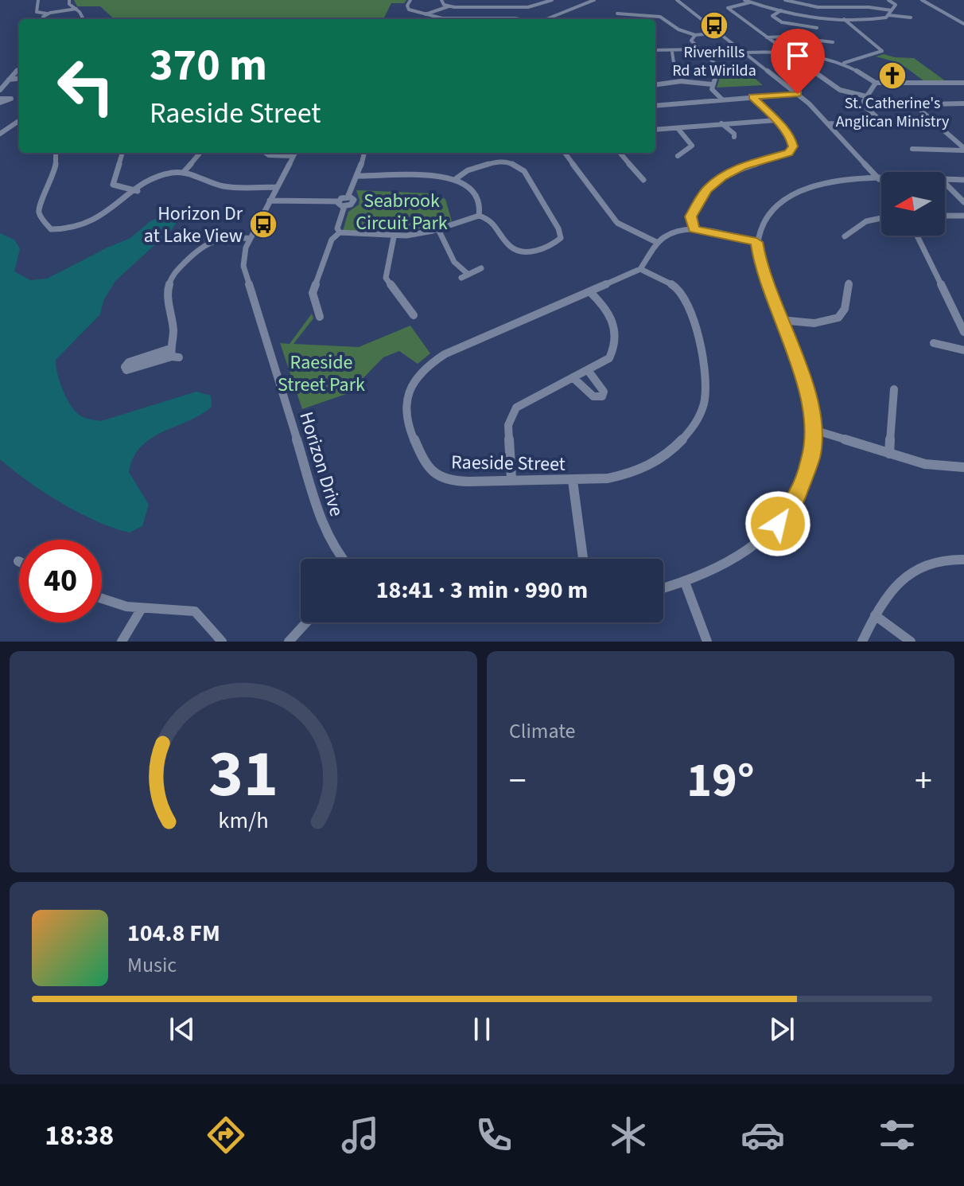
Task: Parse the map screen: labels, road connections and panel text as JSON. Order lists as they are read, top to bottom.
{
  "streets": {
    "street": ["Raeside Street", "Horizon Drive"]
  },
  "parks": ["Seabrook Circuit Park", "Raeside Street Park"],
  "places": {
    "bus stop": ["Riverhills Rd at Wirilda", "Horizon Dr at Lake View"],
    "church": ["St. Catherine's Anglican Ministry"]
  },
  "north": "left",
  "page": {
    "turn": ["370 m", "Raeside Street"],
    "limit": "40",
    "trip": "18:41 · 3 min · 990 m",
    "tile": "Climate",
    "heat": ["−", "19°", "+"],
    "song": ["104.8 FM", "Music"],
    "tabs": "18:38",
    "gauge": ["31", "km/h"]
  }
}
